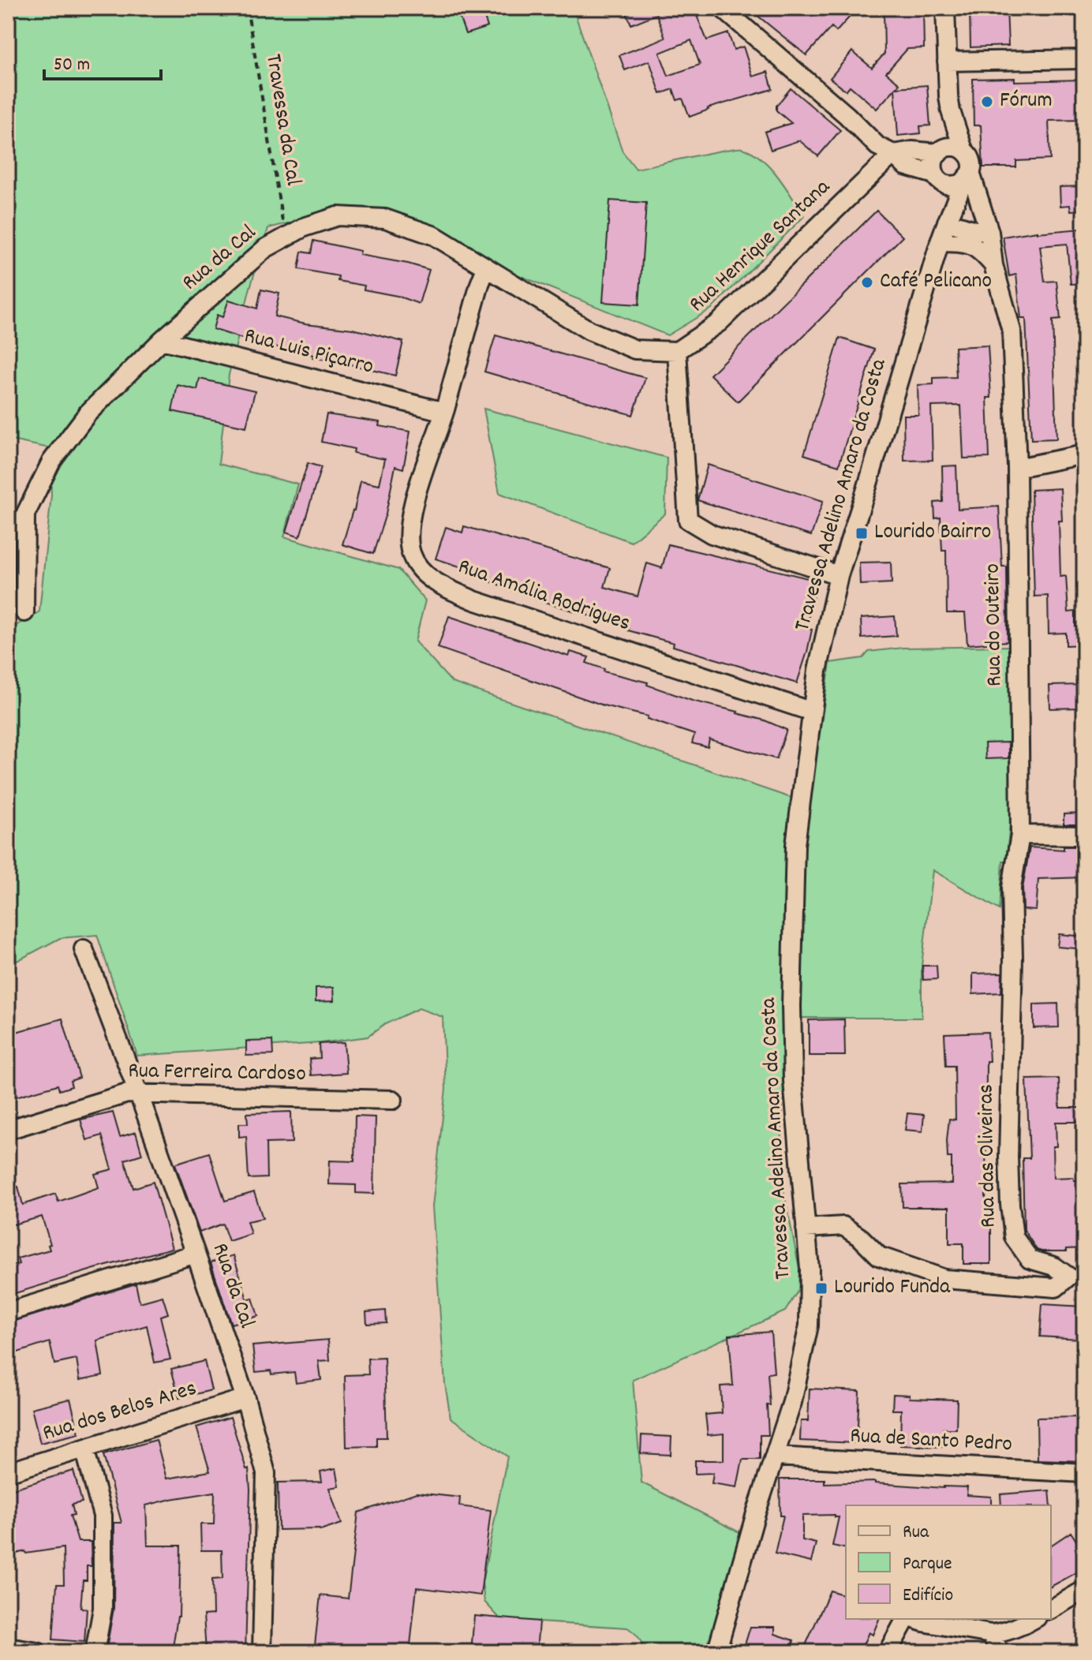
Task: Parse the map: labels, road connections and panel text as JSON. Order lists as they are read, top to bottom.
{
  "streets": {
    "street": [
      "Rua Henrique Santana",
      "Rua da Cal",
      "Rua Luis Piçarro",
      "Travessa Adelino Amaro da Costa",
      "Rua Amália Rodrigues",
      "Rua do Outeiro",
      "Rua Ferreira Cardoso",
      "Rua das Oliveiras",
      "Rua dos Belos Ares",
      "Rua de Santo Pedro"
    ],
    "path": ["Travessa da Cal"]
  },
  "crossings": [
    ["Travessa da Cal", "Rua da Cal"],
    ["Rua Henrique Santana", "Rua da Cal"],
    ["Rua da Cal", "Rua Luis Piçarro"],
    ["Rua da Cal", "Rua Amália Rodrigues"],
    ["Rua da Cal", "Rua Ferreira Cardoso"],
    ["Rua da Cal", "Rua dos Belos Ares"],
    ["Rua Luis Piçarro", "Rua Amália Rodrigues"],
    ["Travessa Adelino Amaro da Costa", "Rua Amália Rodrigues"],
    ["Travessa Adelino Amaro da Costa", "Rua do Outeiro"],
    ["Travessa Adelino Amaro da Costa", "Rua das Oliveiras"],
    ["Travessa Adelino Amaro da Costa", "Rua de Santo Pedro"],
    ["Rua do Outeiro", "Rua das Oliveiras"]
  ],
  "places": {
    "other": ["Fórum", "Café Pelicano"],
    "transit": ["Lourido Bairro", "Lourido Funda"]
  },
  "legend": ["Rua", "Parque", "Edifício"],
  "scale_bar": "50 m"
}
